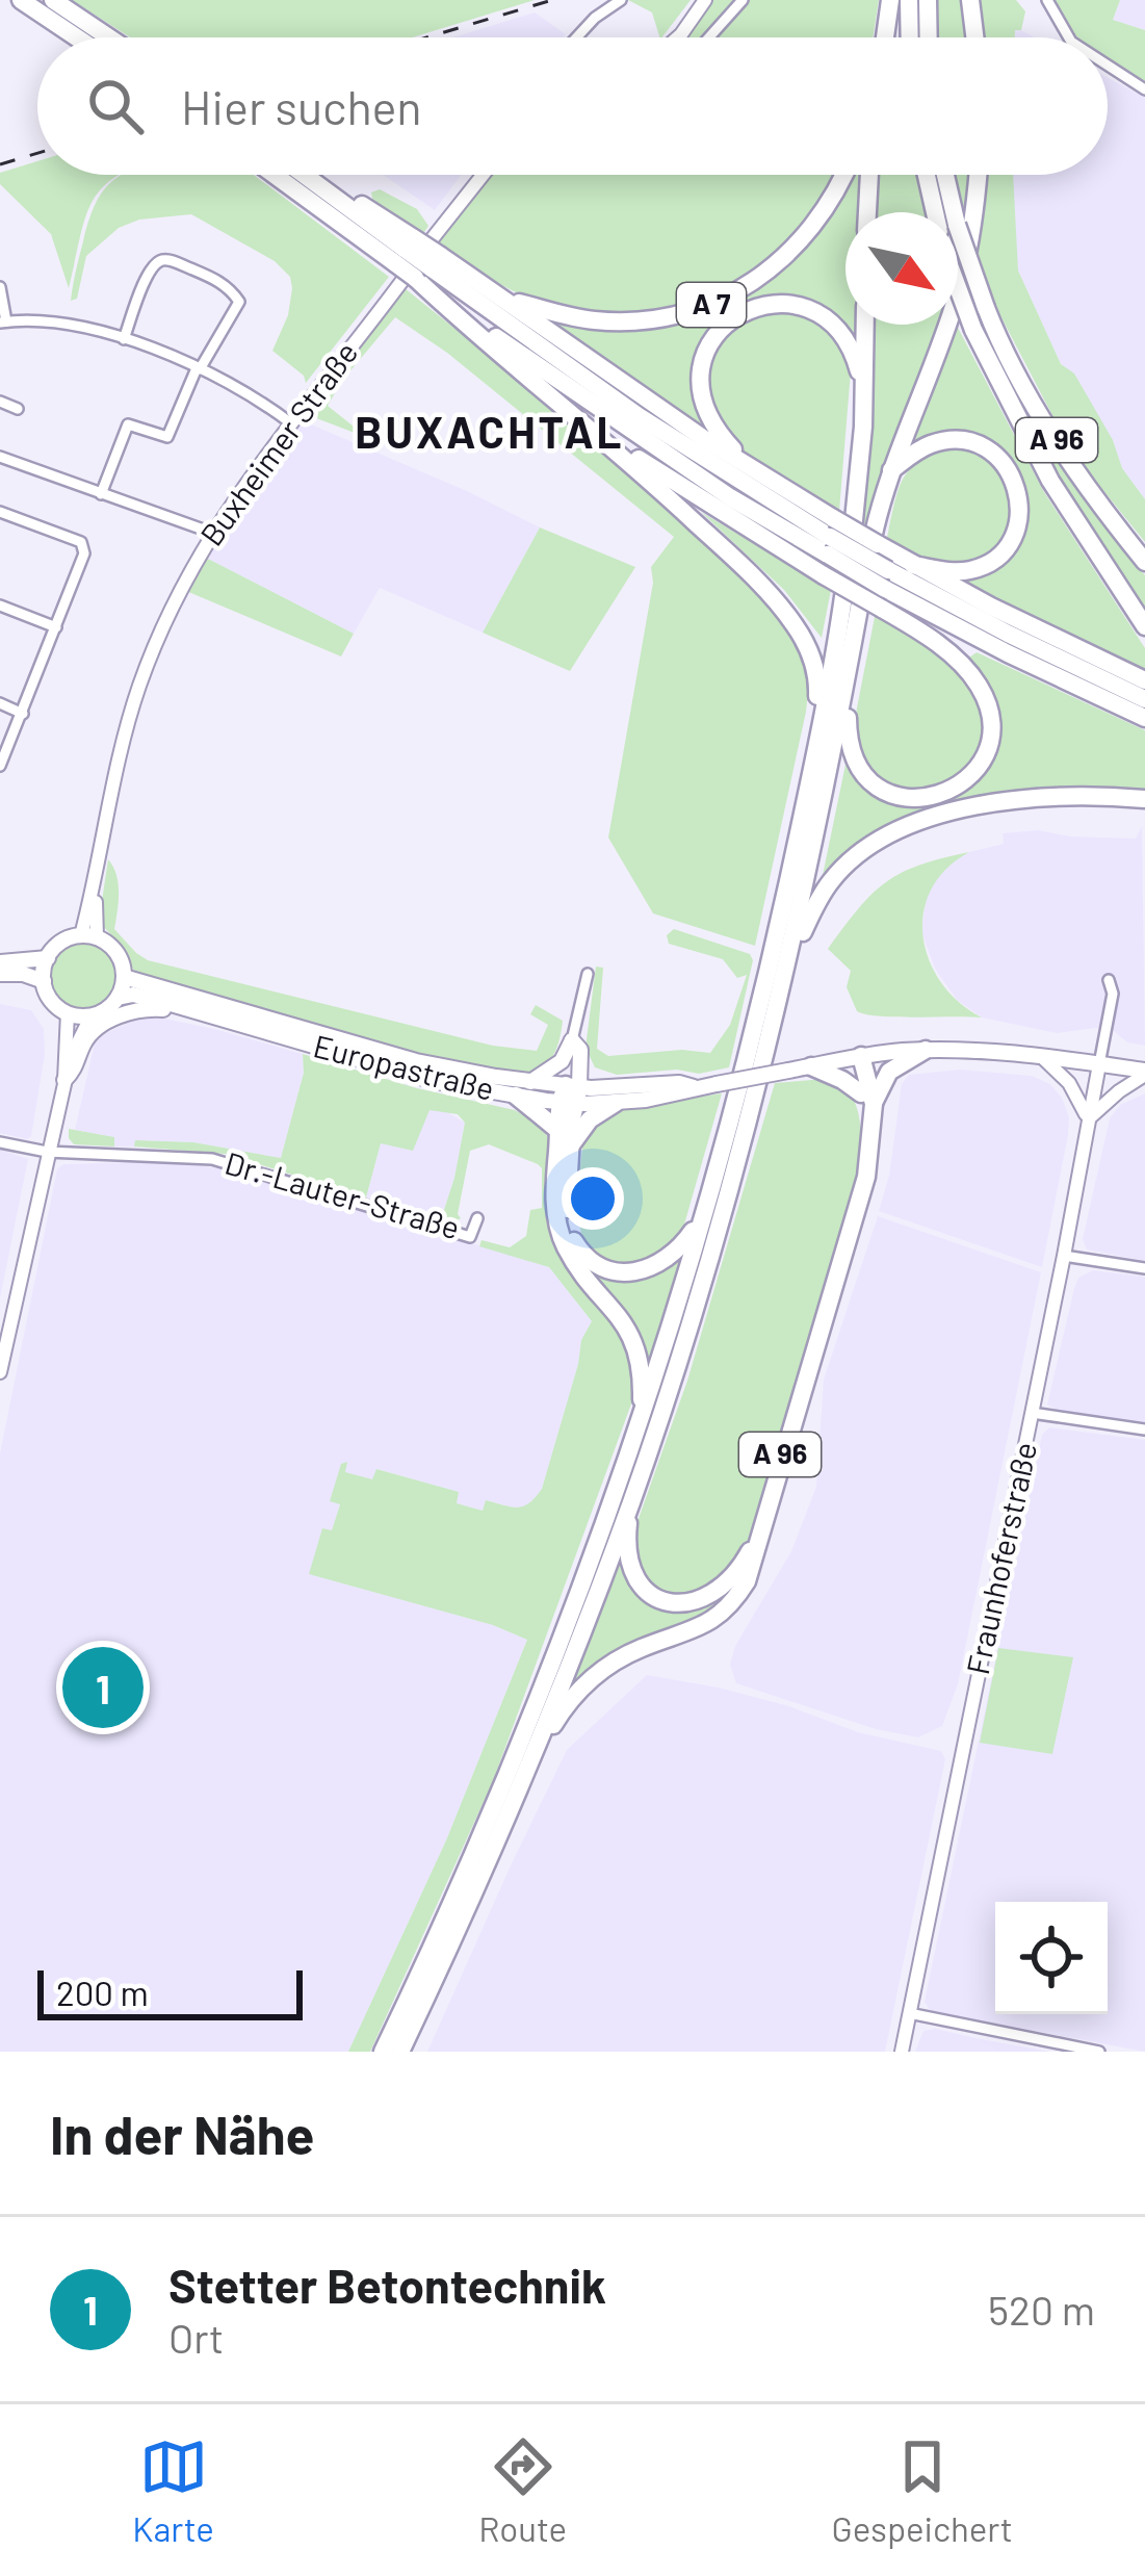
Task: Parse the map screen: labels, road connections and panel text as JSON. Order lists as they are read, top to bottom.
{
  "streets": {
    "highway": ["A 7", "A 96"],
    "main road": ["Europastraße"],
    "street": ["Buxheimer Straße", "Dr.-Lauter-Straße", "Fraunhoferstraße"]
  },
  "crossings": [
    ["A 96", "Europastraße"],
    ["Buxheimer Straße", "Europastraße"],
    ["Europastraße", "Fraunhoferstraße"]
  ],
  "districts": ["BUXACHTAL"],
  "scale_bar": "200 m",
  "north": "bottom right",
  "page": {
    "search": "Hier suchen",
    "pins": "1",
    "scale": "200 m",
    "heading": "In der Nähe",
    "list": [
      {
        "mark": "1",
        "name": "Stetter Betontechnik",
        "note": "Ort",
        "value": "520 m"
      }
    ],
    "nav": ["Karte", "Route", "Gespeichert"]
  }
}
